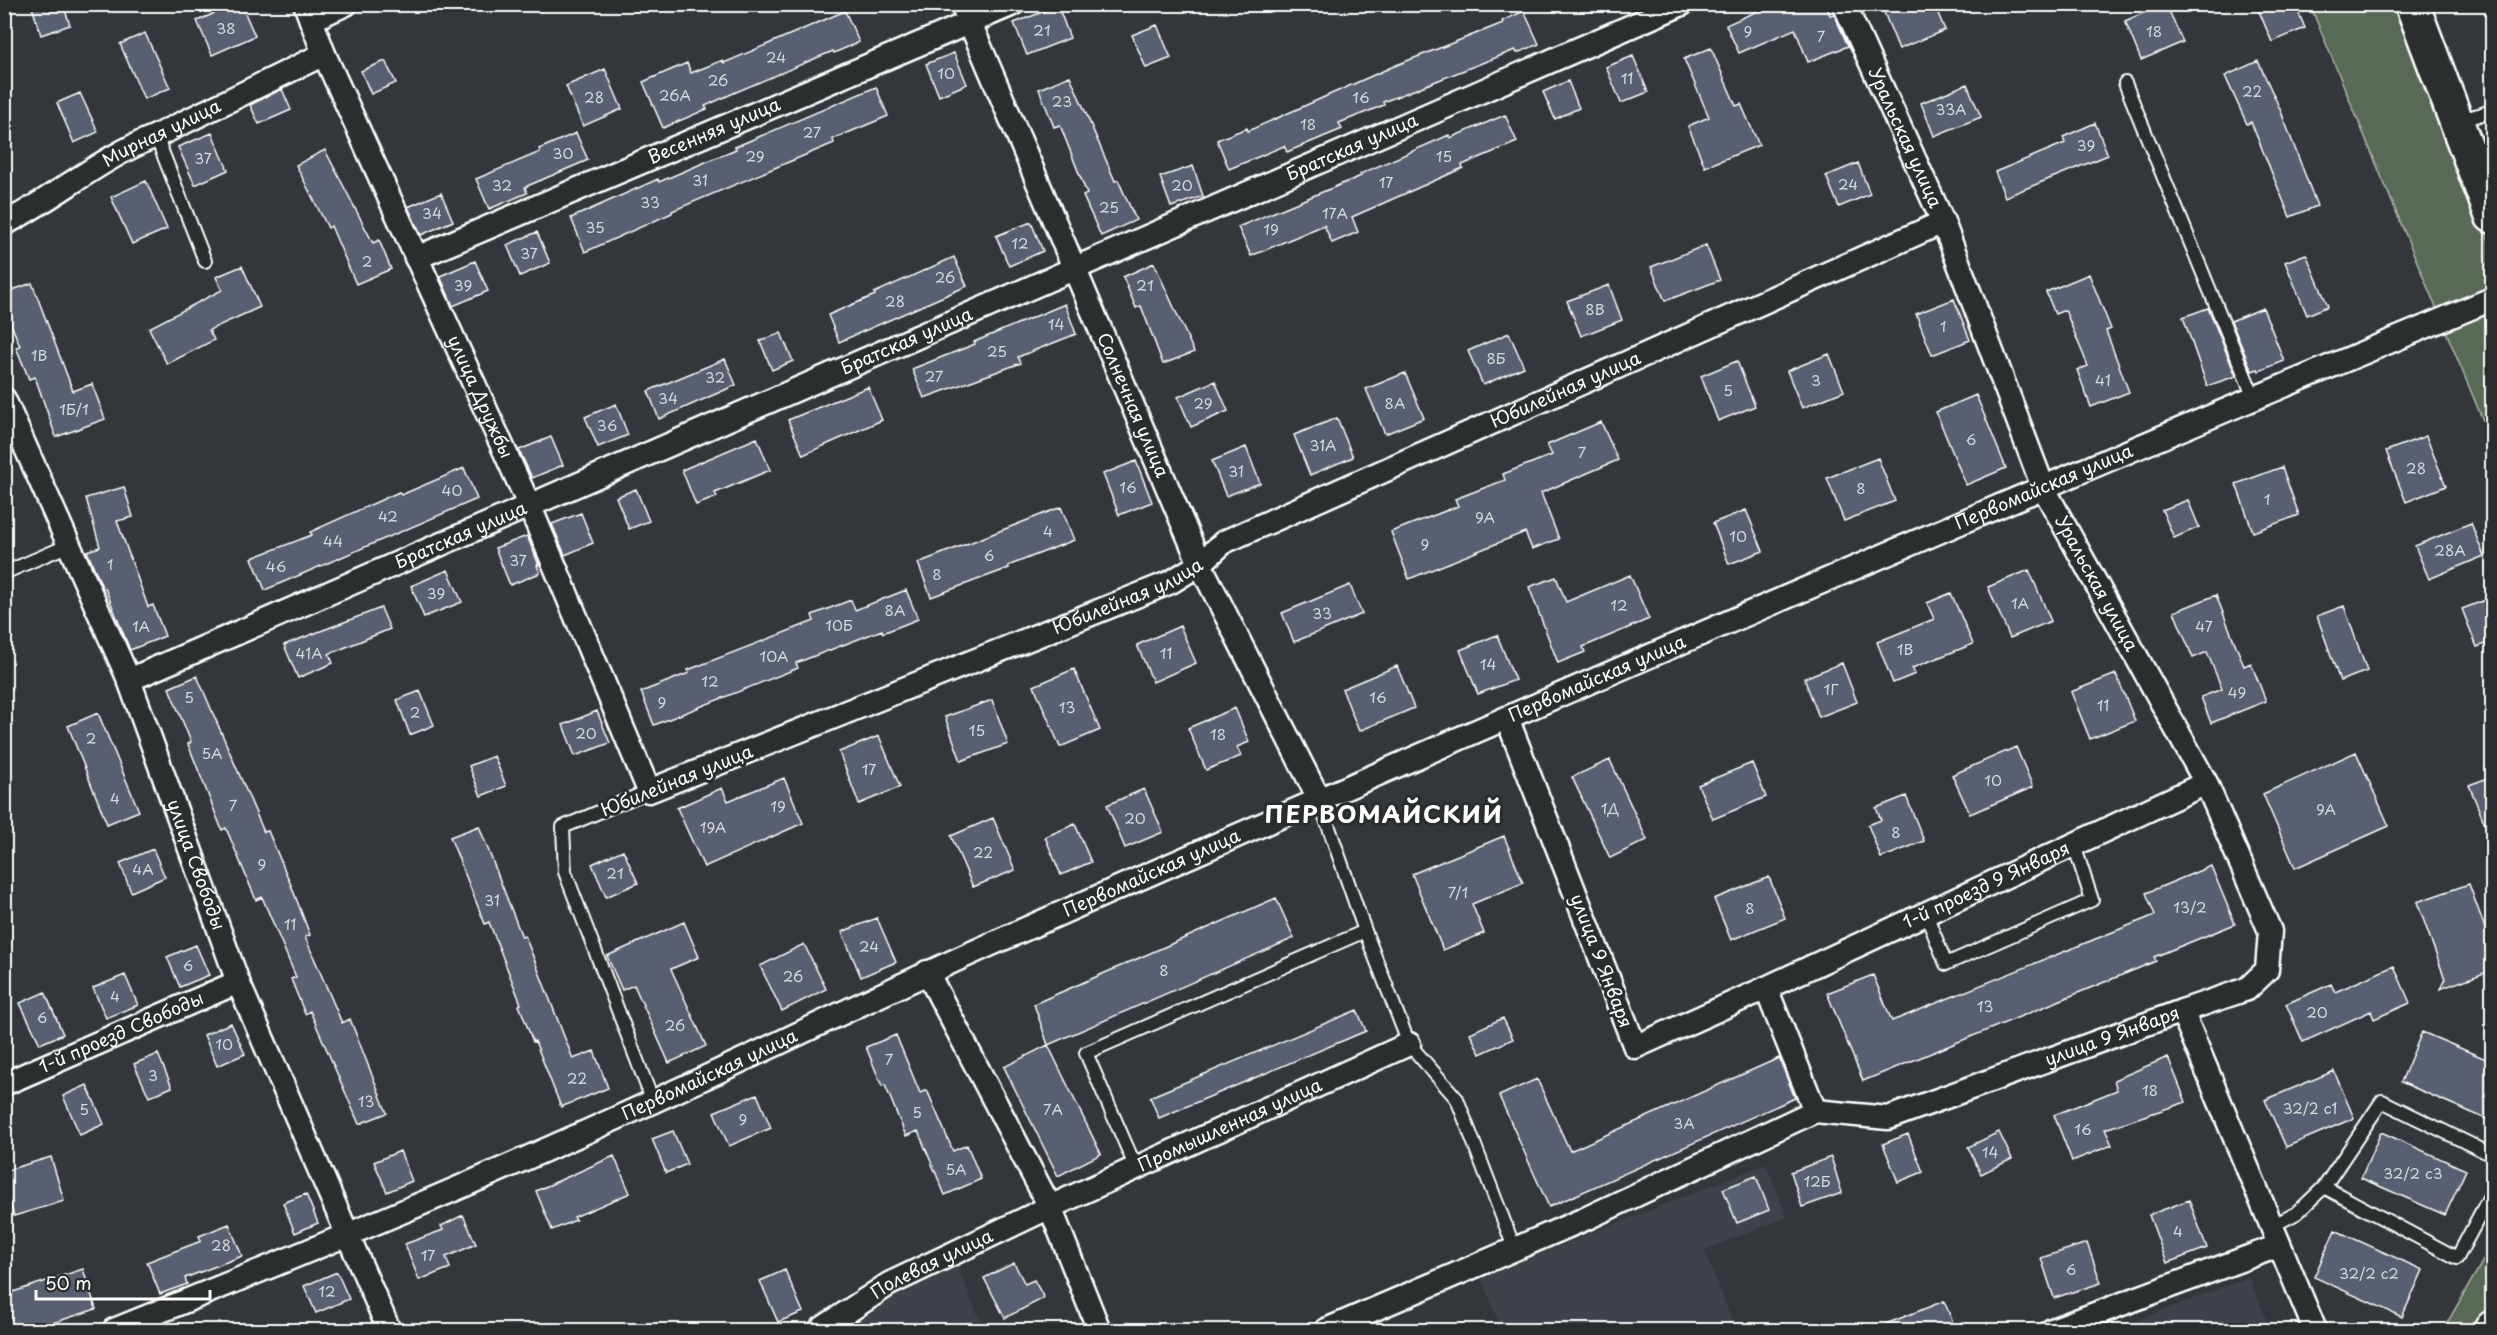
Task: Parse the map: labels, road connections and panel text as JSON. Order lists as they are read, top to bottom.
{
  "streets": {
    "street": [
      "Весенняя улица",
      "Мирная улица",
      "Уральская улица",
      "Братская улица",
      "Юбилейная улица",
      "улица Дружбы",
      "Солнечная улица",
      "Первомайская улица",
      "улица Свободы",
      "1-й проезд 9 Января",
      "улица 9 Января",
      "1-й проезд Свободы",
      "Промышленная улица",
      "Полевая улица"
    ]
  },
  "crossings": [
    ["Весенняя улица", "улица Дружбы"],
    ["Весенняя улица", "Солнечная улица"],
    ["Мирная улица", "улица Дружбы"],
    ["Уральская улица", "Юбилейная улица"],
    ["Уральская улица", "Первомайская улица"],
    ["Уральская улица", "1-й проезд 9 Января"],
    ["Уральская улица", "улица 9 Января"],
    ["Братская улица", "улица Дружбы"],
    ["Братская улица", "Солнечная улица"],
    ["Братская улица", "улица Свободы"],
    ["Юбилейная улица", "улица Дружбы"],
    ["Юбилейная улица", "Солнечная улица"],
    ["Юбилейная улица", "Первомайская улица"],
    ["Солнечная улица", "Первомайская улица"],
    ["Первомайская улица", "улица Свободы"],
    ["Первомайская улица", "улица 9 Января"],
    ["улица Свободы", "1-й проезд Свободы"],
    ["1-й проезд 9 Января", "улица 9 Января"],
    ["Промышленная улица", "Полевая улица"]
  ],
  "districts": ["ПЕРВОМАЙСКИЙ"],
  "house_numbers": [
    "38",
    "21",
    "9",
    "18",
    "7",
    "24",
    "10",
    "11",
    "26",
    "22",
    "26А",
    "28",
    "16",
    "23",
    "33А",
    "18",
    "27",
    "39",
    "30",
    "29",
    "15",
    "37",
    "31",
    "17",
    "24",
    "32",
    "20",
    "33",
    "25",
    "34",
    "17А",
    "35",
    "19",
    "12",
    "37",
    "2",
    "26",
    "39",
    "21",
    "28",
    "8В",
    "14",
    "1",
    "25",
    "1В",
    "8Б",
    "27",
    "32",
    "3",
    "41",
    "5",
    "34",
    "29",
    "8А",
    "1Б/1",
    "36",
    "6",
    "31А",
    "7",
    "28",
    "31",
    "16",
    "8",
    "40",
    "1",
    "42",
    "9А",
    "4",
    "10",
    "44",
    "9",
    "28А",
    "6",
    "37",
    "1",
    "46",
    "8",
    "39",
    "1А",
    "12",
    "8А",
    "33",
    "10Б",
    "1А",
    "47",
    "1В",
    "41А",
    "11",
    "10А",
    "14",
    "12",
    "1Г",
    "49",
    "5",
    "16",
    "9",
    "11",
    "13",
    "2",
    "15",
    "20",
    "18",
    "2",
    "5А",
    "17",
    "10",
    "4",
    "7",
    "19",
    "1Д",
    "9А",
    "20",
    "19А",
    "8",
    "22",
    "9",
    "4А",
    "21",
    "7/1",
    "31",
    "13/2",
    "8",
    "11",
    "24",
    "6",
    "8",
    "26",
    "4",
    "13",
    "20",
    "6",
    "26",
    "10",
    "7",
    "3",
    "22",
    "18",
    "13",
    "32/2 c1",
    "5",
    "7А",
    "5",
    "9",
    "3А",
    "16",
    "14",
    "5А",
    "32/2 с3",
    "12Б",
    "4",
    "28",
    "17",
    "6",
    "32/2 с2",
    "12"
  ],
  "scale_bar": "50 m"
}
